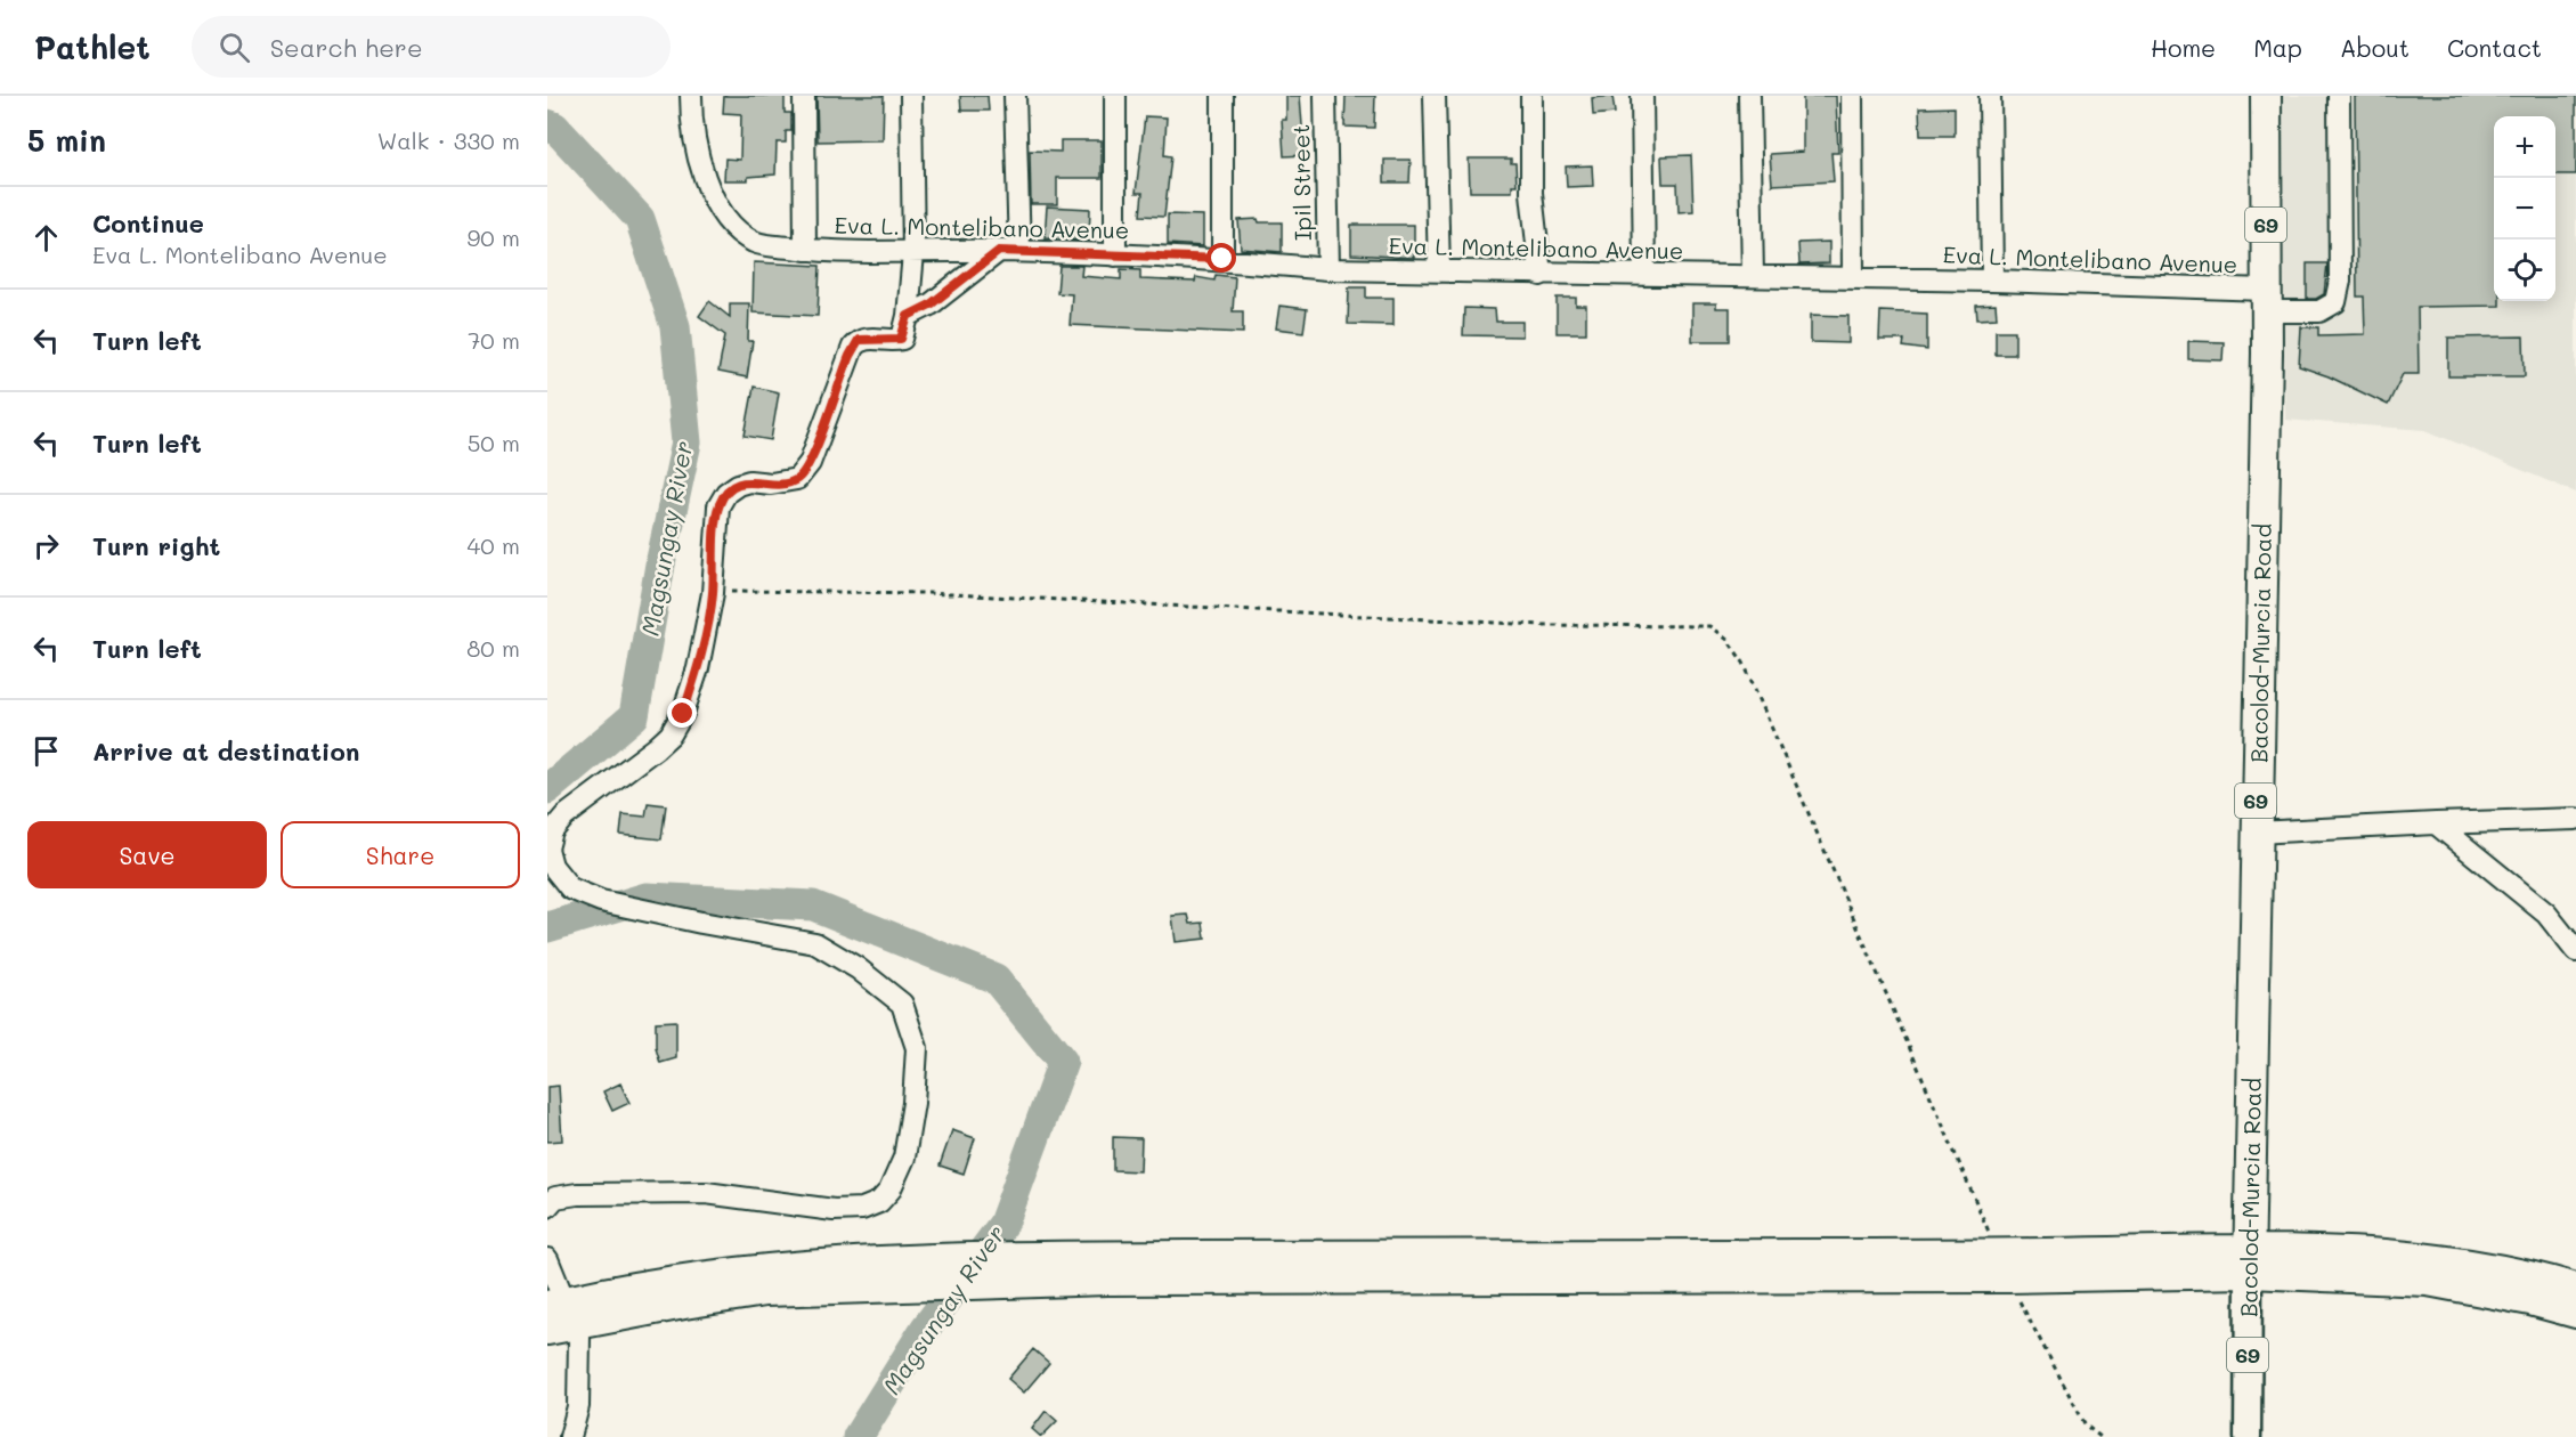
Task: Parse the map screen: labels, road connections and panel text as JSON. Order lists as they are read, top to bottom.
{
  "streets": {
    "highway": ["69", "Bacolod-Murcia Road"],
    "street": ["Ipil Street", "Eva L. Montelibano Avenue"]
  },
  "crossings": [
    ["Ipil Street", "Eva L. Montelibano Avenue"],
    ["Eva L. Montelibano Avenue", "Bacolod-Murcia Road"]
  ],
  "water": ["Magsungay River"],
  "page": {
    "header": "Pathlet",
    "search": "Search here",
    "nav": [
      "Home",
      "Map",
      "About",
      "Contact"
    ],
    "heading": ["5 min", "Walk · 330 m"],
    "map_buttons": ["+", "−"],
    "list": [
      ["Continue", "Eva L. Montelibano Avenue", "90 m"],
      ["Turn left", "70 m"],
      ["Turn left", "50 m"],
      ["Turn right", "40 m"],
      ["Turn left", "80 m"],
      "Arrive at destination"
    ],
    "buttons": ["Save", "Share"]
  }
}
